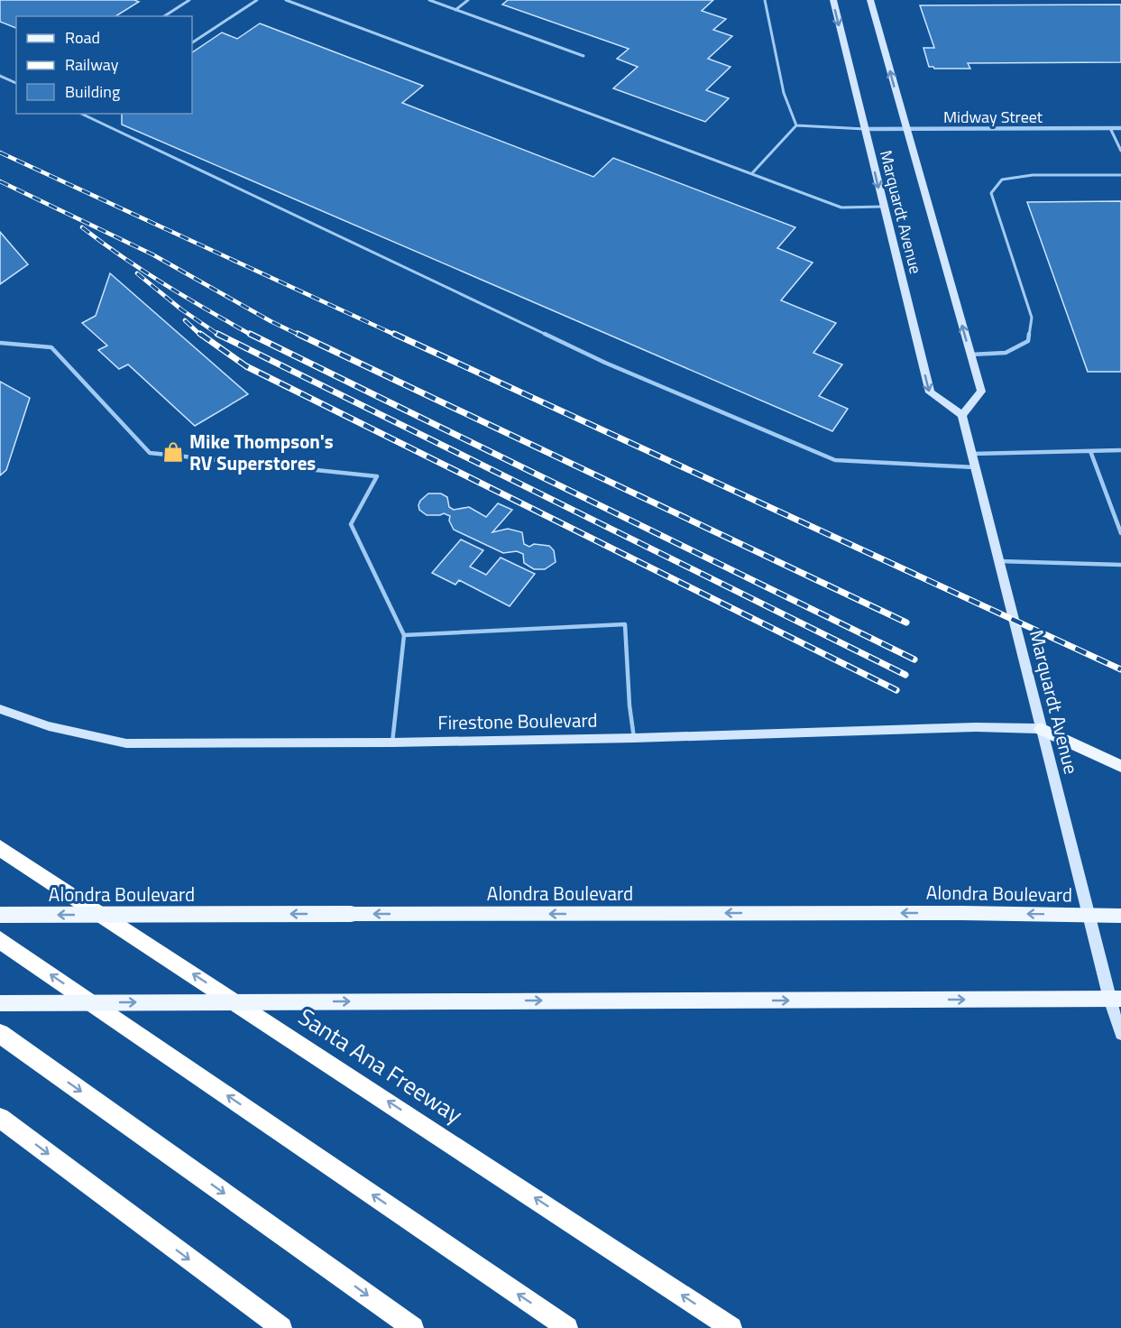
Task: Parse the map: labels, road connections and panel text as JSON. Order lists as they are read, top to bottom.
{
  "streets": {
    "highway": ["Santa Ana Freeway"],
    "main road": ["Marquardt Avenue", "Firestone Boulevard", "Alondra Boulevard"],
    "street": ["Midway Street"]
  },
  "crossings": [
    ["Midway Street", "Marquardt Avenue"],
    ["Marquardt Avenue", "Firestone Boulevard"],
    ["Marquardt Avenue", "Alondra Boulevard"]
  ],
  "places": {
    "shop": ["Mike Thompson's RV Superstores"]
  },
  "legend": ["Road", "Railway", "Building"]
}
